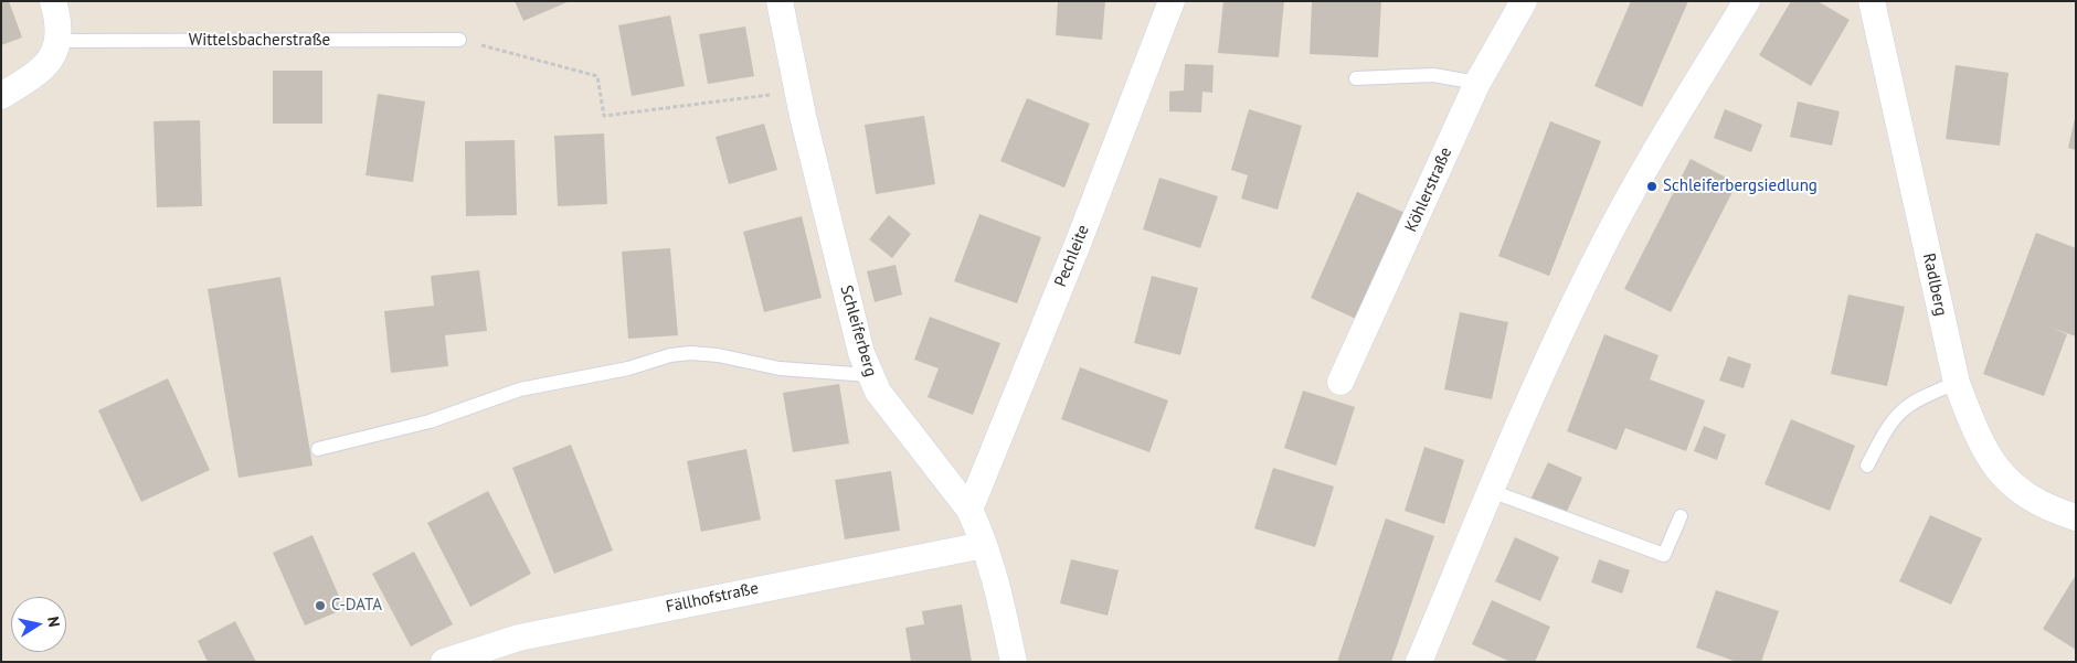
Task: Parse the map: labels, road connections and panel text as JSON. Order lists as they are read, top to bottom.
{
  "streets": {
    "street": [
      "Köhlerstraße",
      "Pechleite",
      "Radlberg",
      "Schleiferberg",
      "Fällhofstraße"
    ],
    "lane": ["Wittelsbacherstraße"]
  },
  "crossings": [
    ["Pechleite", "Schleiferberg"],
    ["Schleiferberg", "Fällhofstraße"]
  ],
  "places": ["Schleiferbergsiedlung", "C-DATA"],
  "north": "right"
}
